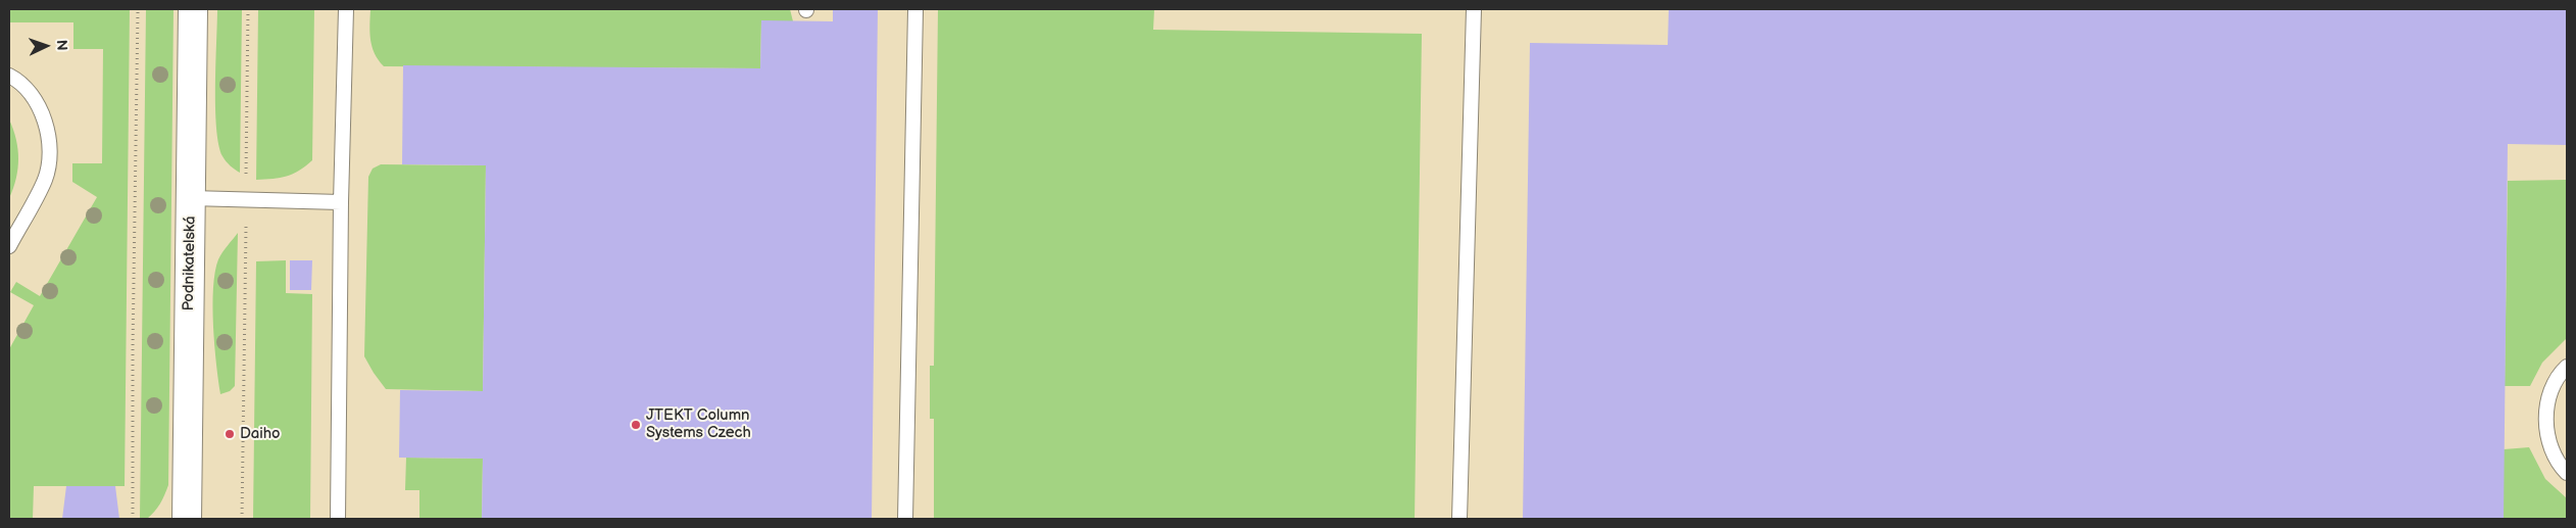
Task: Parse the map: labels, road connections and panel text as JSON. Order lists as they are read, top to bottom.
{
  "streets": {
    "street": ["Podnikatelská"]
  },
  "places": ["JTEKT Column Systems Czech", "Daiho"],
  "north": "right"
}
